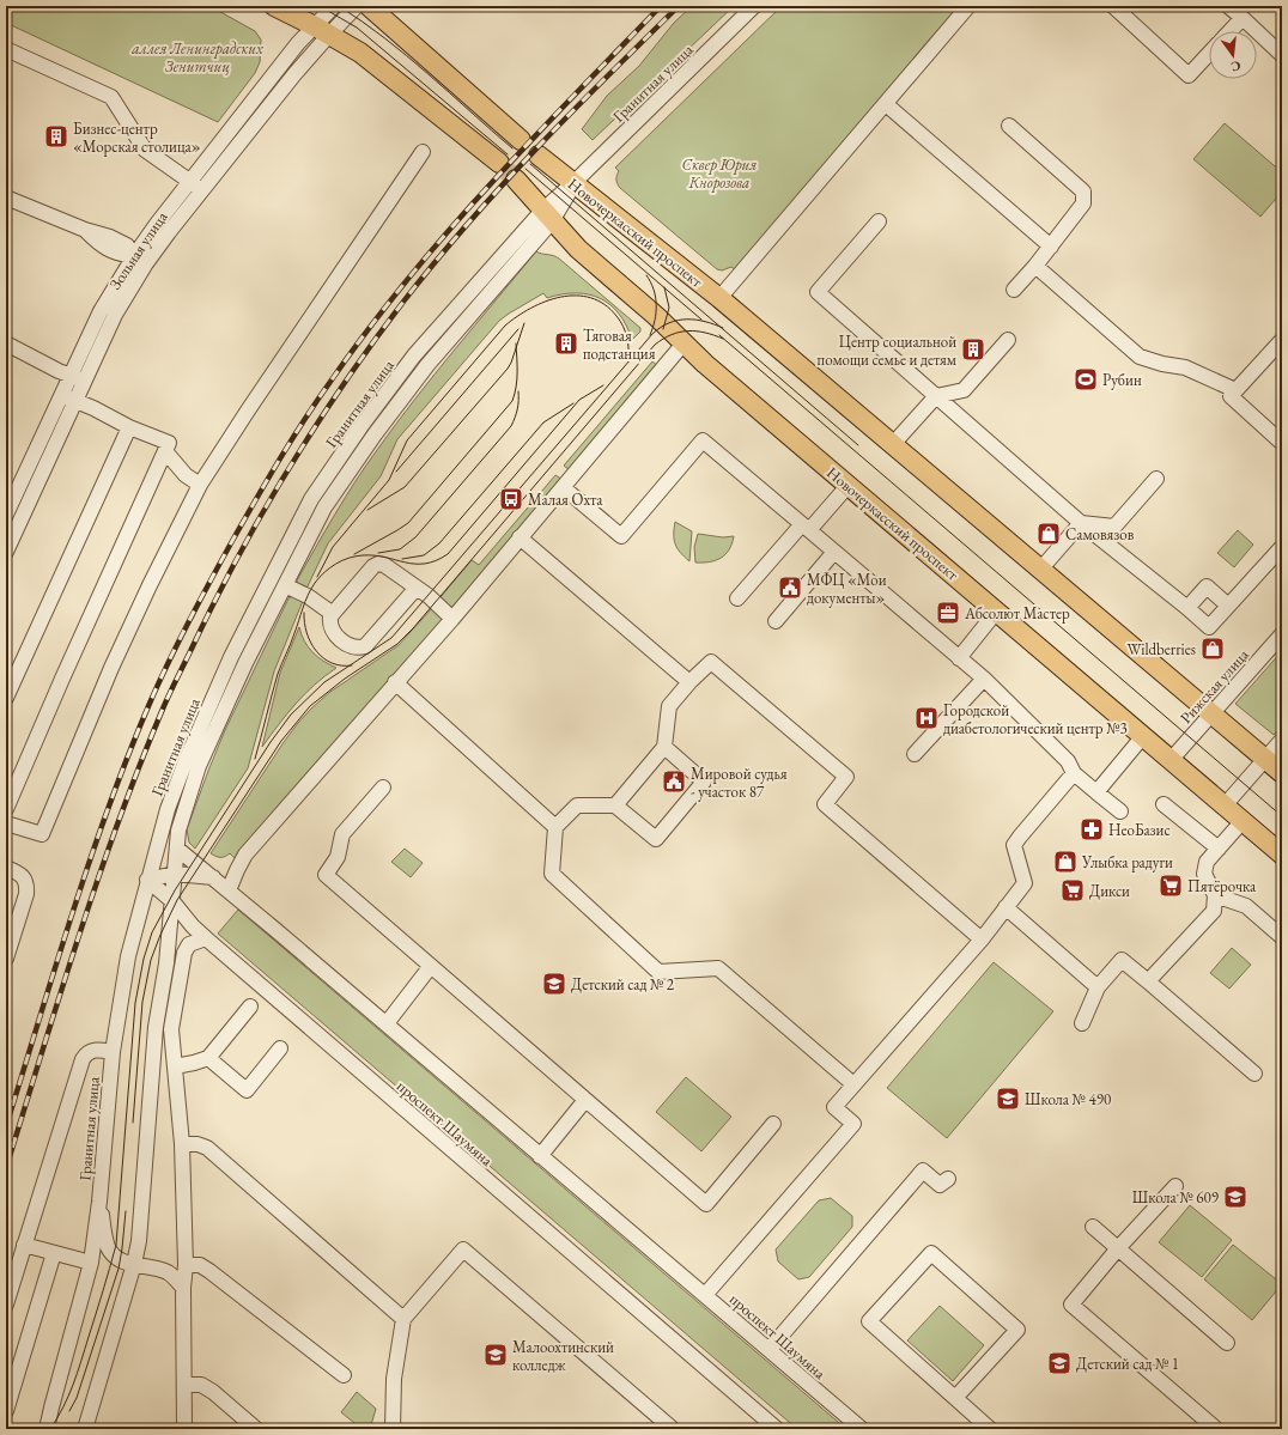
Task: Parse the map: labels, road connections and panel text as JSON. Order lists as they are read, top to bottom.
{
  "streets": {
    "main road": ["Новочеркасский проспект"],
    "street": [
      "Гранитная улица",
      "Зольная улица",
      "Рижская улица",
      "проспект Шаумяна"
    ]
  },
  "crossings": [
    ["Гранитная улица", "Новочеркасский проспект"],
    ["Гранитная улица", "проспект Шаумяна"],
    ["Новочеркасский проспект", "Рижская улица"]
  ],
  "parks": ["аллея Ленинградских Зенитчиц", "Сквер Юрия Кнорозова"],
  "places": {
    "building": ["Бизнес-центр «Морская столица»", "Тяговая подстанция", "Центр социальной помощи семье и детям"],
    "sports": ["Рубин"],
    "bus stop": ["Малая Охта"],
    "shop": ["Самовязов", "Wildberries", "Улыбка радуги"],
    "public building": ["МФЦ «Мои документы»", "Мировой судья - участок 87"],
    "office": ["Абсолют Мастер"],
    "hospital": ["Городской диабетологический центр №3"],
    "pharmacy": ["НеоБазис"],
    "supermarket": ["Пятёрочка", "Дикси"],
    "school or university": [
      "Детский сад № 2",
      "Школа № 490",
      "Школа № 609",
      "Малоохтинский колледж",
      "Детский сад № 1"
    ]
  },
  "north": "bottom"
}
